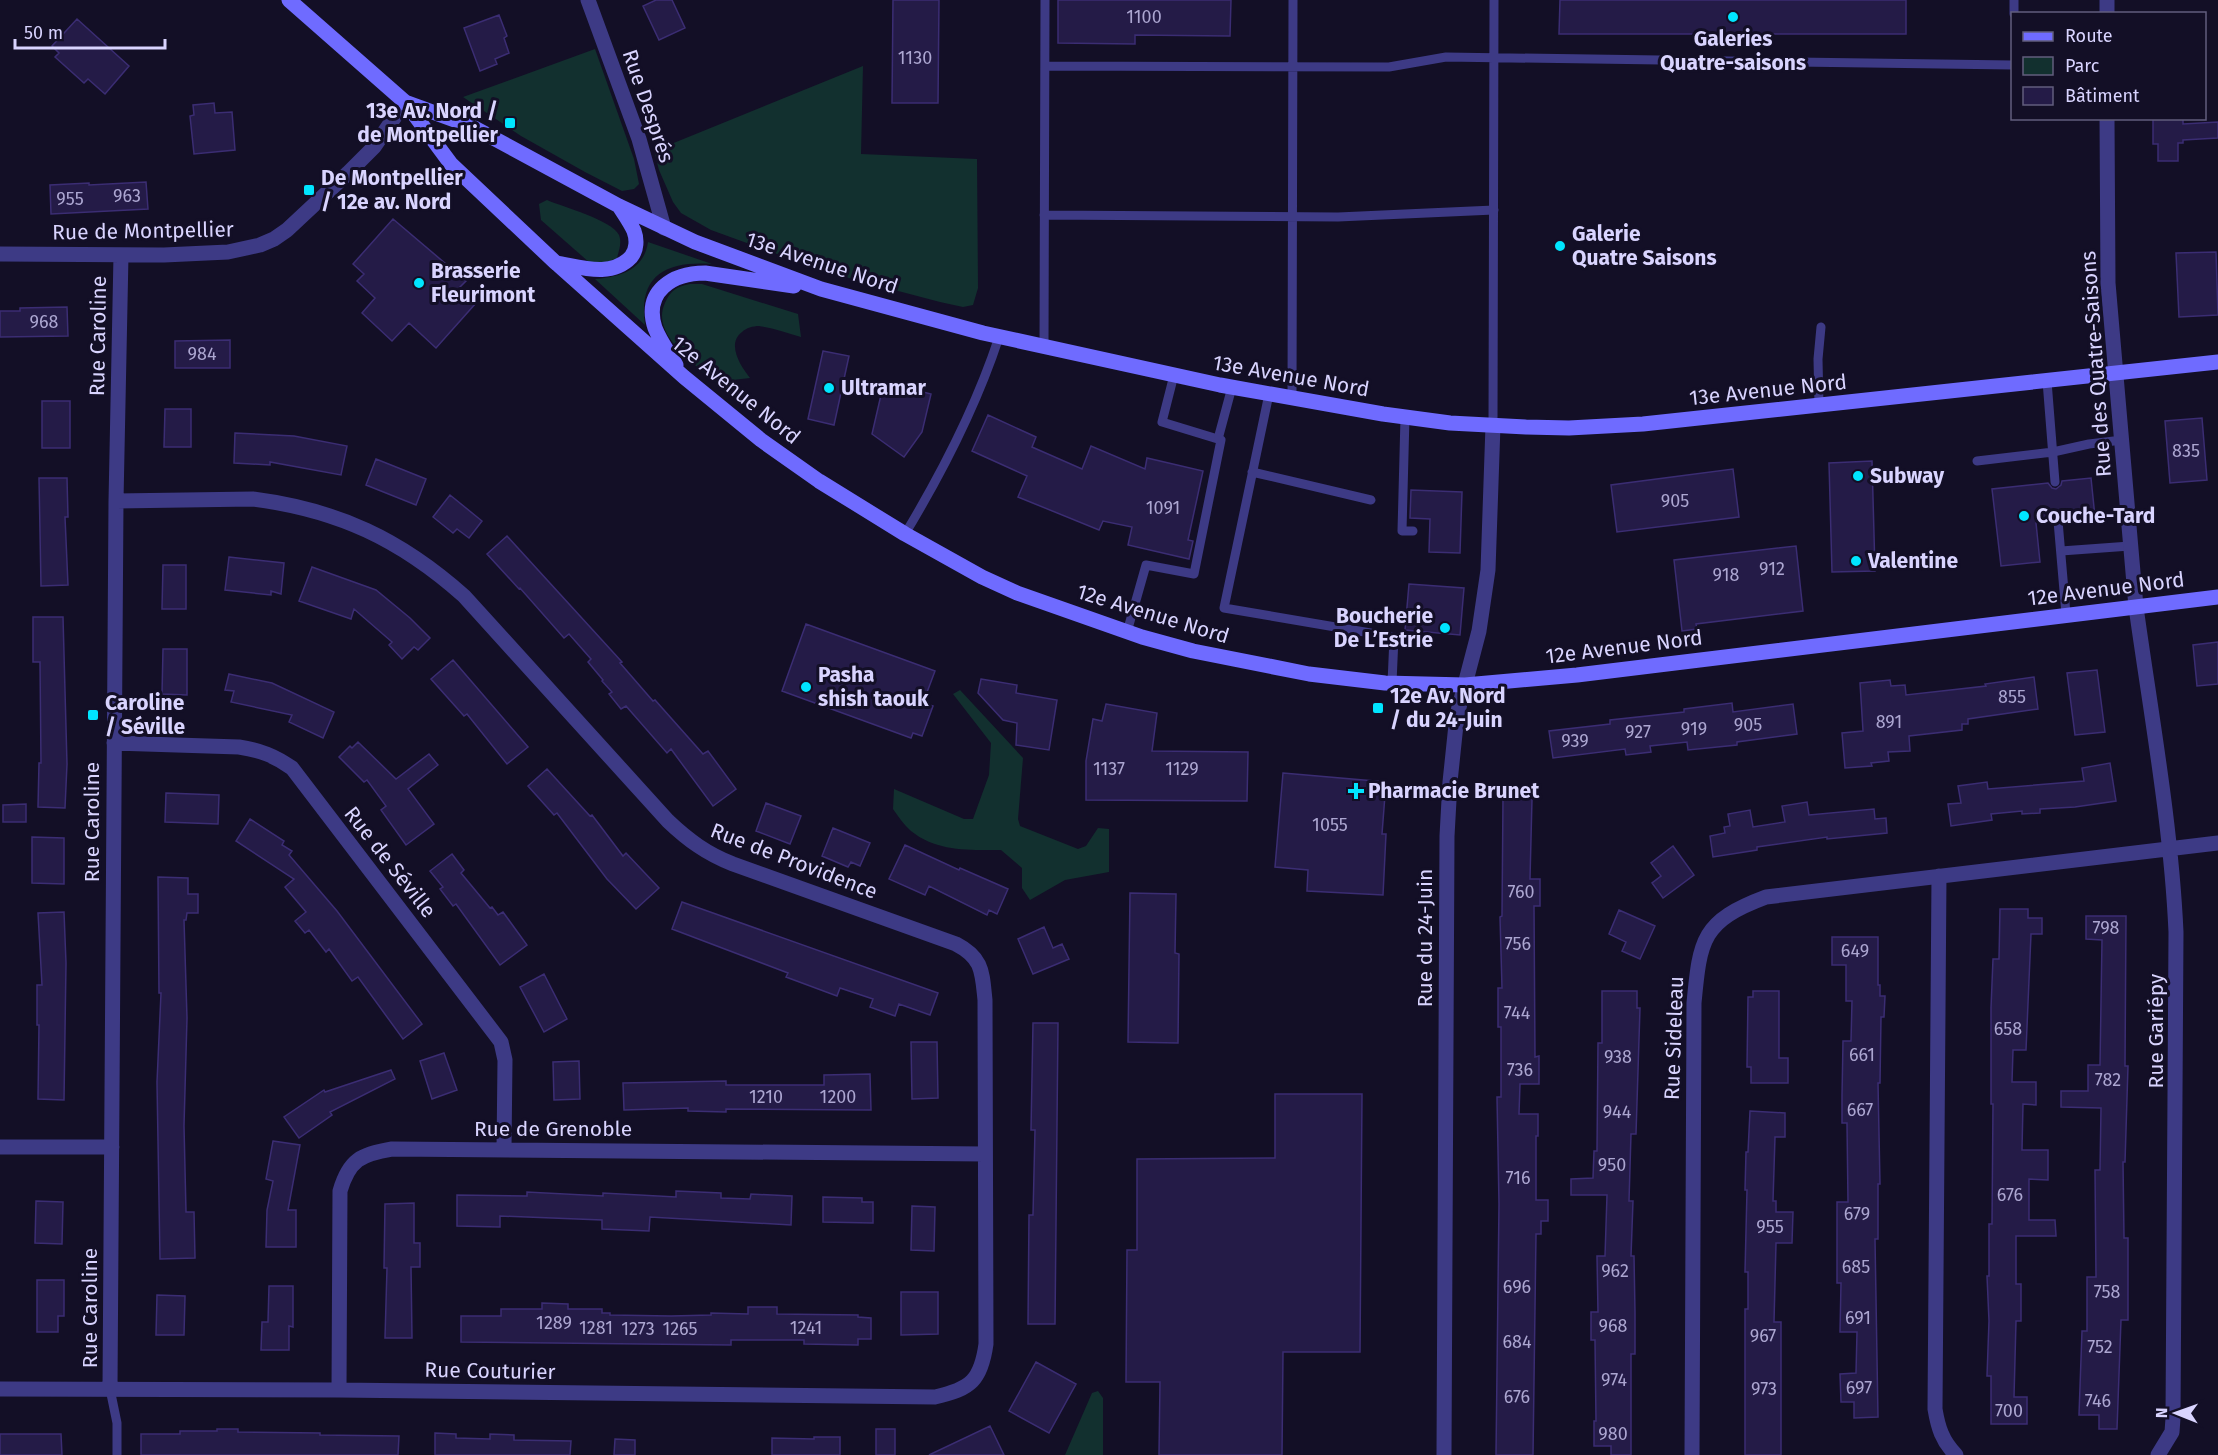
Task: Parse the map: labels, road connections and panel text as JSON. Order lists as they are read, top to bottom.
{
  "streets": {
    "main road": ["13e Avenue Nord", "12e Avenue Nord"],
    "street": [
      "Rue Després",
      "Rue de Montpellier",
      "Rue Caroline",
      "Rue des Quatre-Saisons",
      "Rue de Providence",
      "Rue de Séville",
      "Rue du 24-Juin",
      "Rue Gariépy",
      "Rue Sideleau",
      "Rue de Grenoble",
      "Rue Couturier"
    ]
  },
  "crossings": [
    ["Rue Després", "13e Avenue Nord"],
    ["Rue de Montpellier", "13e Avenue Nord"],
    ["Rue de Montpellier", "Rue Caroline"],
    ["Rue de Montpellier", "12e Avenue Nord"],
    ["13e Avenue Nord", "Rue des Quatre-Saisons"],
    ["13e Avenue Nord", "12e Avenue Nord"],
    ["13e Avenue Nord", "Rue du 24-Juin"],
    ["Rue Caroline", "Rue de Providence"],
    ["Rue Caroline", "Rue de Séville"],
    ["Rue Caroline", "Rue Couturier"],
    ["Rue des Quatre-Saisons", "12e Avenue Nord"],
    ["Rue des Quatre-Saisons", "Rue Gariépy"],
    ["12e Avenue Nord", "Rue du 24-Juin"],
    ["12e Avenue Nord", "Rue Gariépy"],
    ["Rue de Providence", "Rue de Grenoble"],
    ["Rue de Providence", "Rue Couturier"],
    ["Rue de Séville", "Rue de Grenoble"],
    ["Rue Gariépy", "Rue Sideleau"],
    ["Rue de Grenoble", "Rue Couturier"]
  ],
  "places": {
    "other": [
      "Galeries Quatre-saisons",
      "Galerie Quatre Saisons",
      "Brasserie Fleurimont",
      "Ultramar",
      "Subway",
      "Couche-Tard",
      "Valentine",
      "Boucherie De L’Estrie",
      "Pasha shish taouk"
    ],
    "transit": [
      "13e Av. Nord / de Montpellier",
      "De Montpellier / 12e av. Nord",
      "12e Av. Nord / du 24-Juin",
      "Caroline / Séville"
    ],
    "health": ["Pharmacie Brunet"]
  },
  "house_numbers": [
    "1100",
    "1130",
    "963",
    "955",
    "968",
    "984",
    "835",
    "905",
    "1091",
    "912",
    "918",
    "855",
    "891",
    "905",
    "919",
    "927",
    "939",
    "1137",
    "1129",
    "1055",
    "760",
    "798",
    "756",
    "649",
    "744",
    "658",
    "661",
    "938",
    "736",
    "782",
    "1210",
    "1200",
    "667",
    "944",
    "950",
    "716",
    "676",
    "679",
    "955",
    "685",
    "962",
    "696",
    "758",
    "691",
    "1289",
    "968",
    "1281",
    "1241",
    "1273",
    "1265",
    "967",
    "684",
    "752",
    "974",
    "697",
    "973",
    "676",
    "746",
    "700",
    "980"
  ],
  "legend": ["Route", "Parc", "Bâtiment"],
  "scale_bar": "50 m",
  "north": "left"
}
